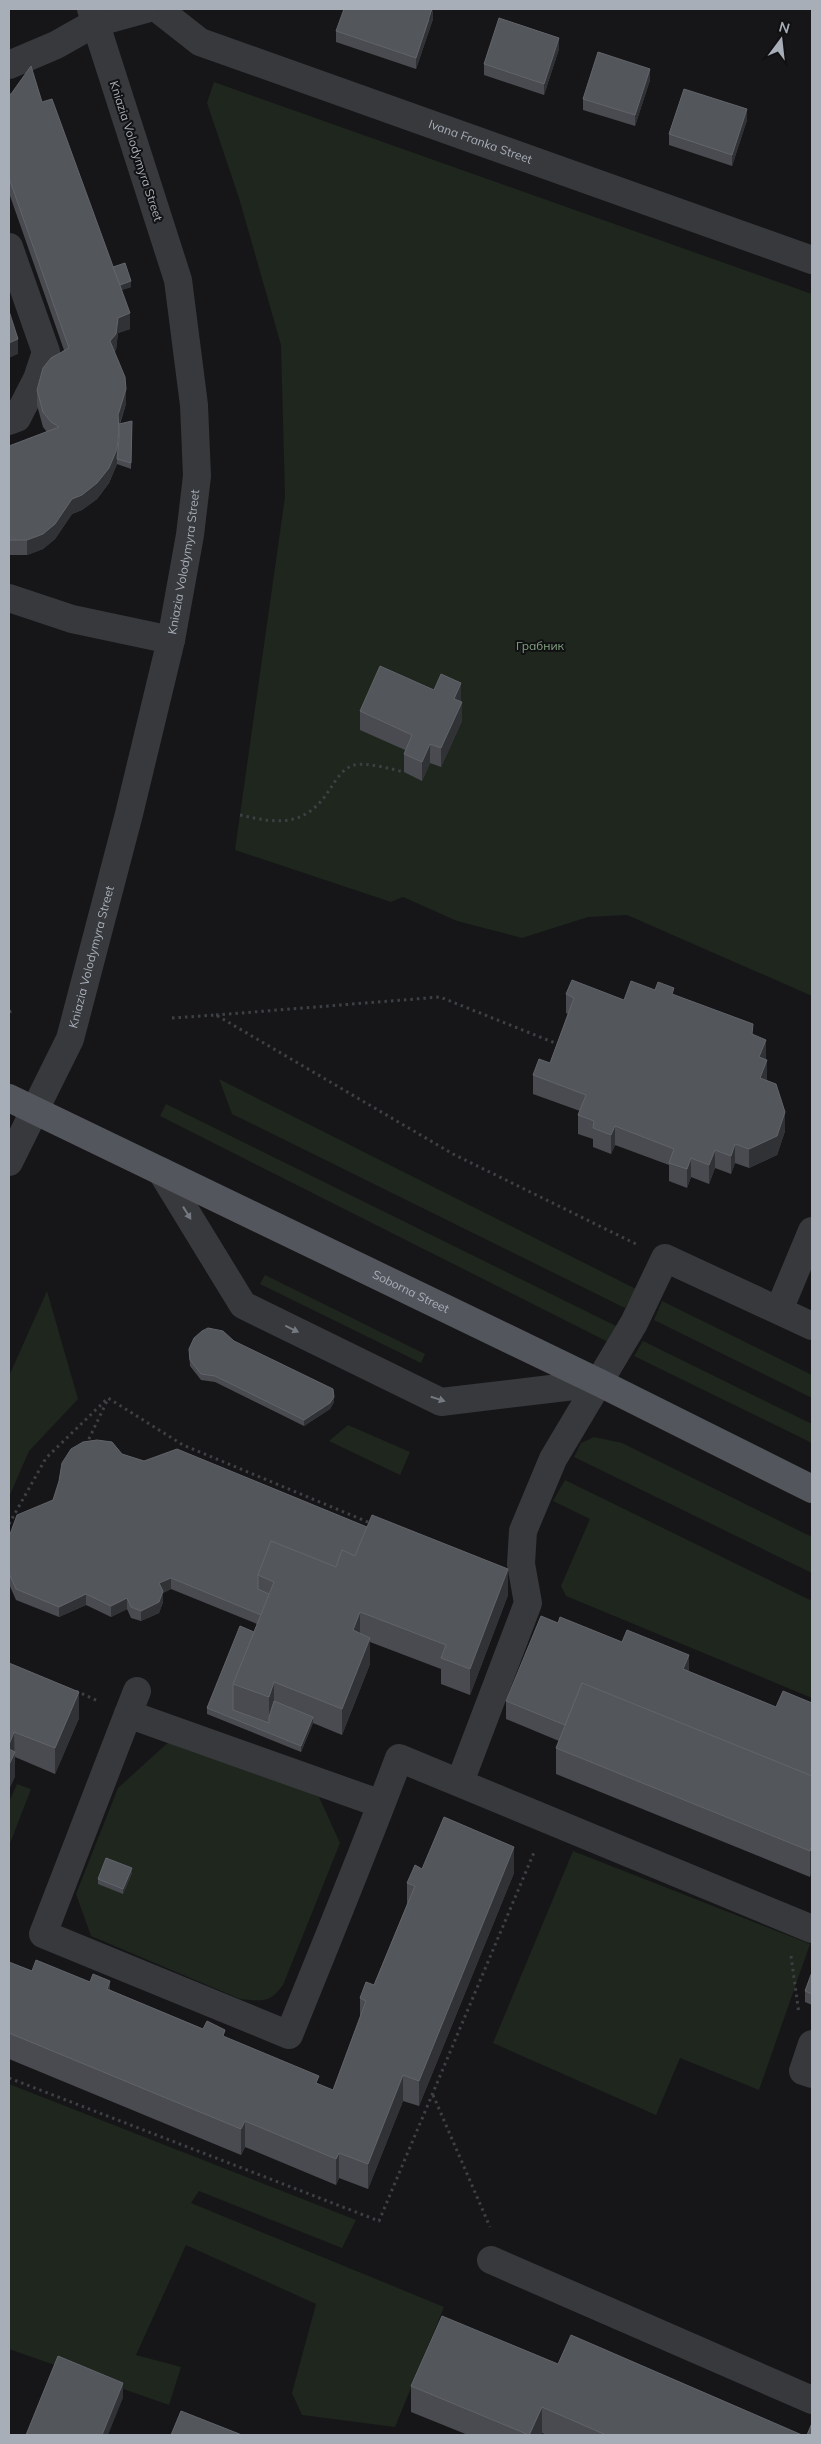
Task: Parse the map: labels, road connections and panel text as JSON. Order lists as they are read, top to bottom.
{
  "streets": {
    "main road": ["Soborna Street"],
    "street": ["Ivana Franka Street", "Kniazia Volodymyra Street"]
  },
  "crossings": [
    ["Kniazia Volodymyra Street", "Soborna Street"]
  ],
  "parks": ["Грабник"],
  "north": "top"
}
